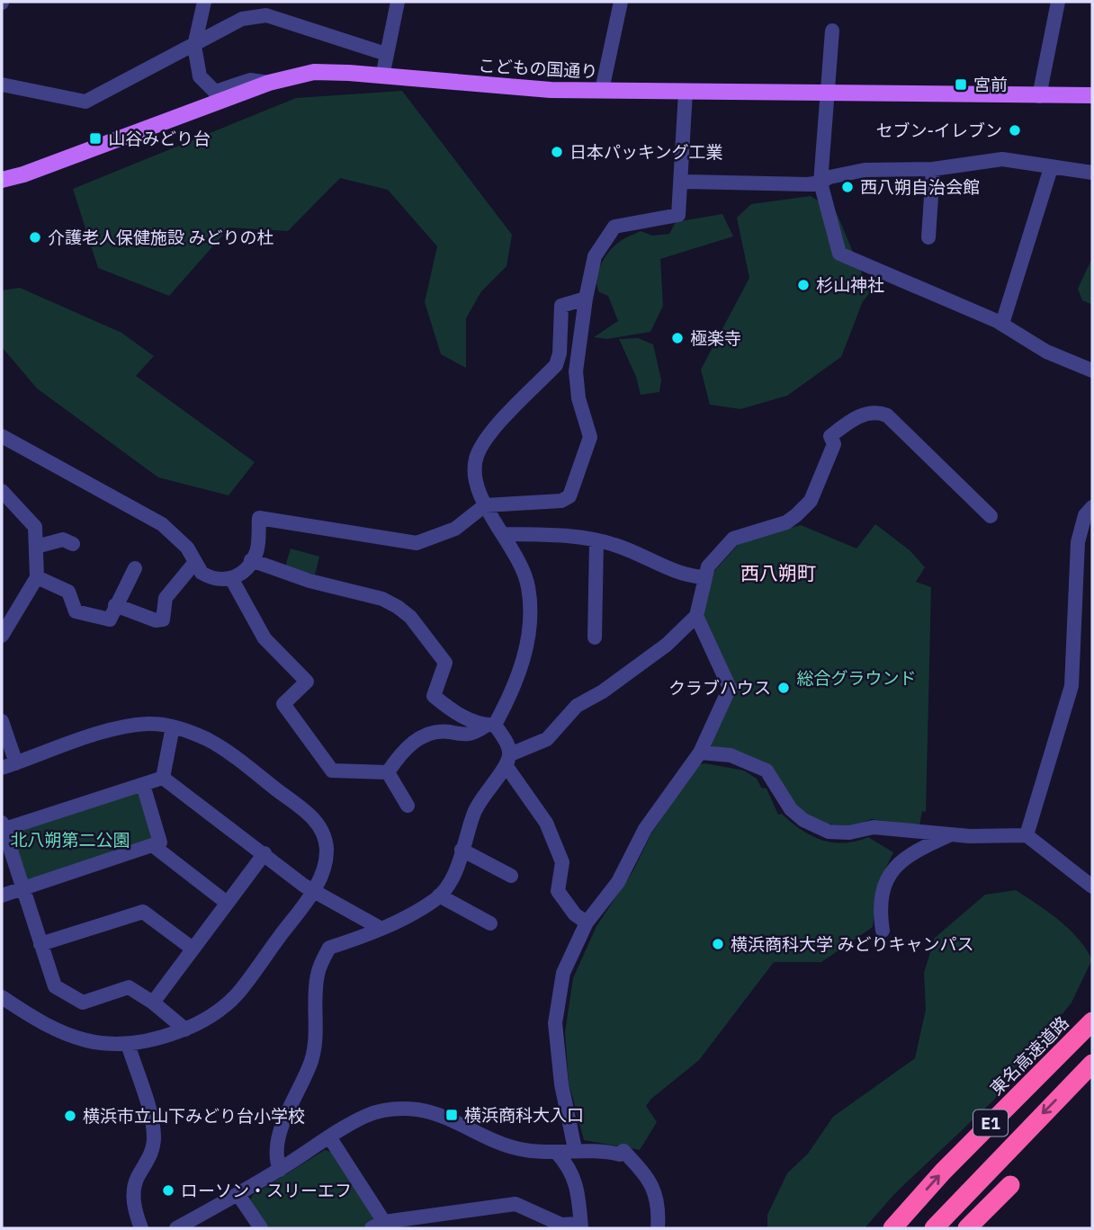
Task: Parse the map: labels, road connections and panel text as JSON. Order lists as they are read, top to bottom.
{
  "streets": {
    "highway": ["東名高速道路", "E1"],
    "main road": ["こどもの国通り"]
  },
  "districts": ["西八朔町"],
  "parks": ["総合グラウンド", "北八朔第二公園"],
  "places": {
    "transit": ["宮前", "山谷みどり台", "横浜商科大入口"],
    "other": [
      "セブン-イレブン",
      "日本パッキング工業",
      "西八朔自治会館",
      "介護老人保健施設 みどりの杜",
      "杉山神社",
      "極楽寺",
      "クラブハウス",
      "横浜商科大学 みどりキャンパス",
      "横浜市立山下みどり台小学校",
      "ローソン・スリーエフ"
    ]
  }
}
